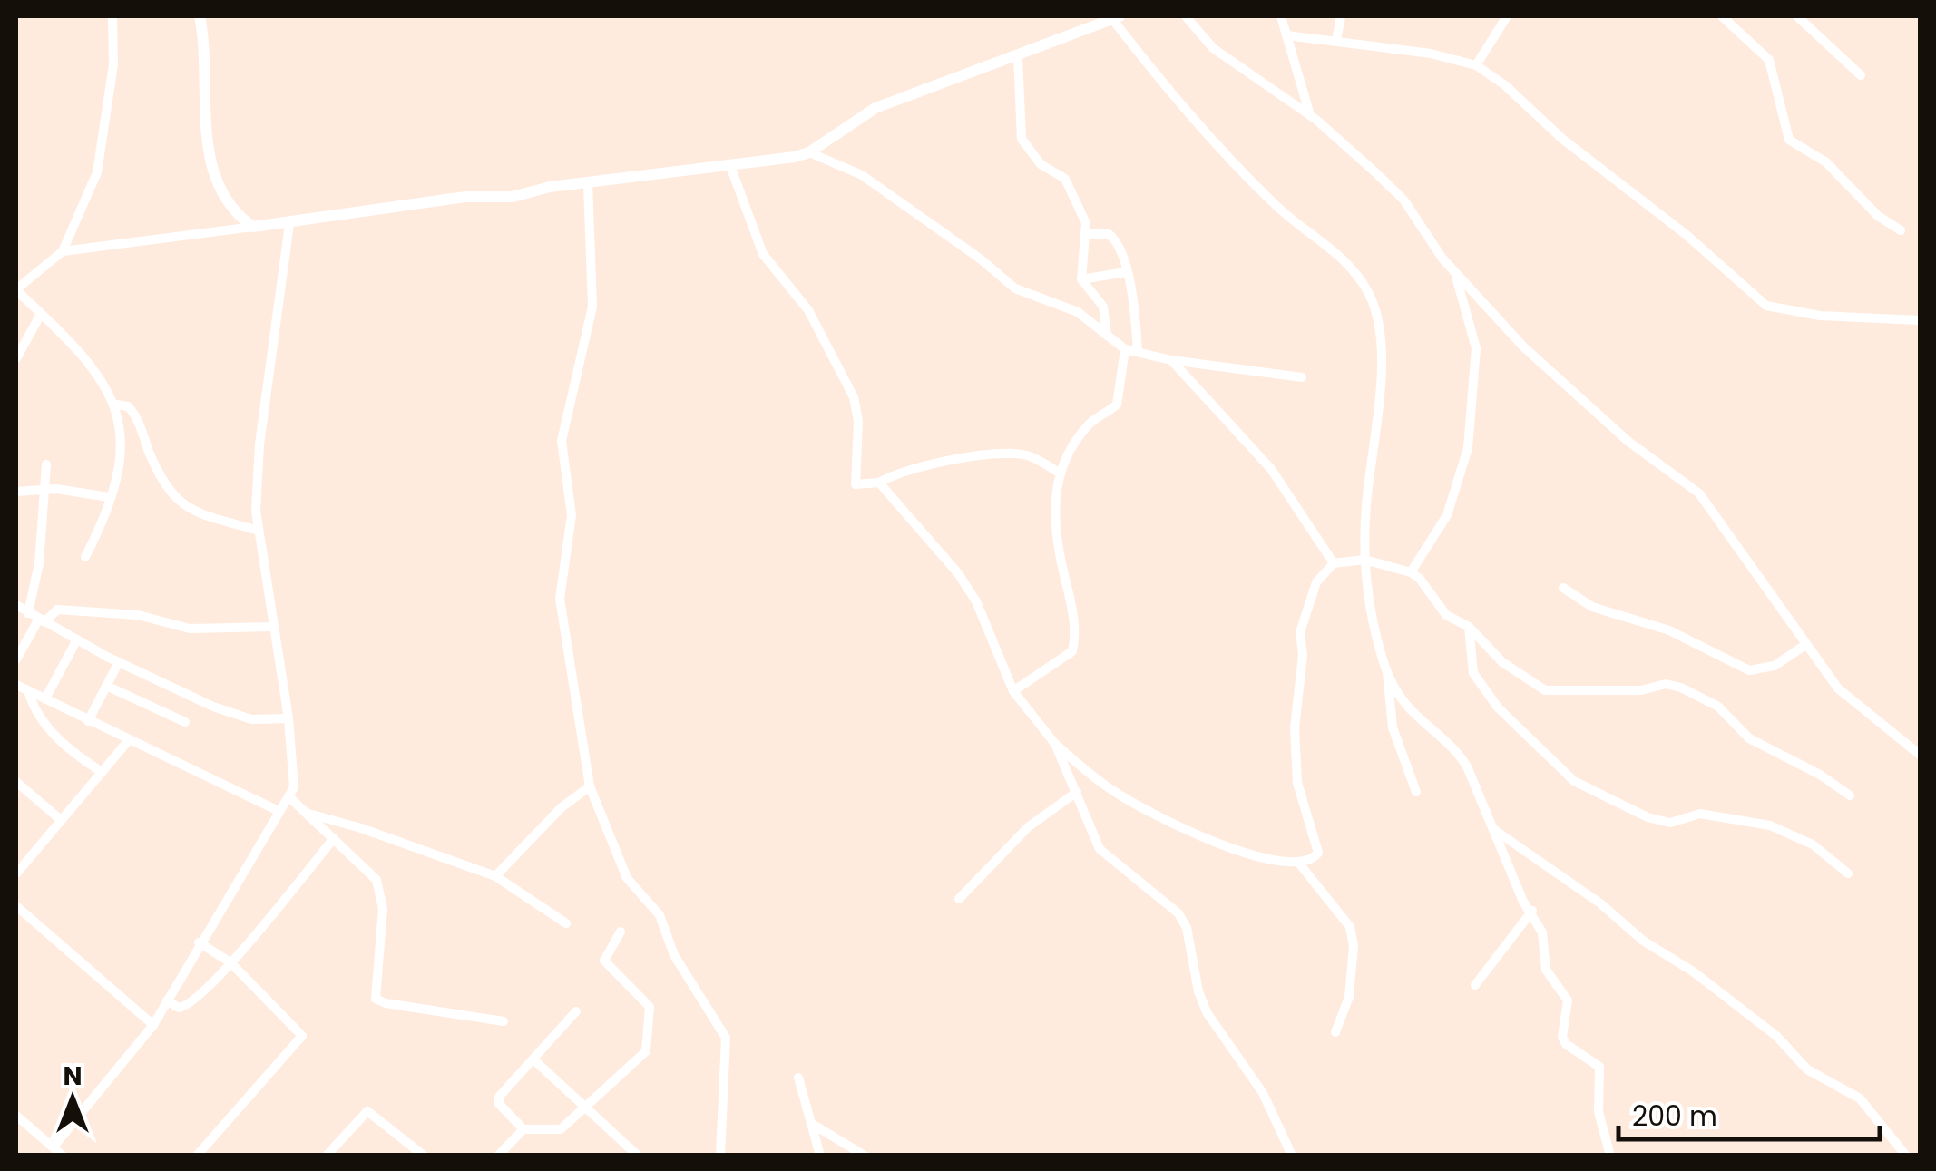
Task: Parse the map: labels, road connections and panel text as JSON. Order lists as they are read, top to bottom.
{
  "scale_bar": "200 m",
  "north": "top"
}
